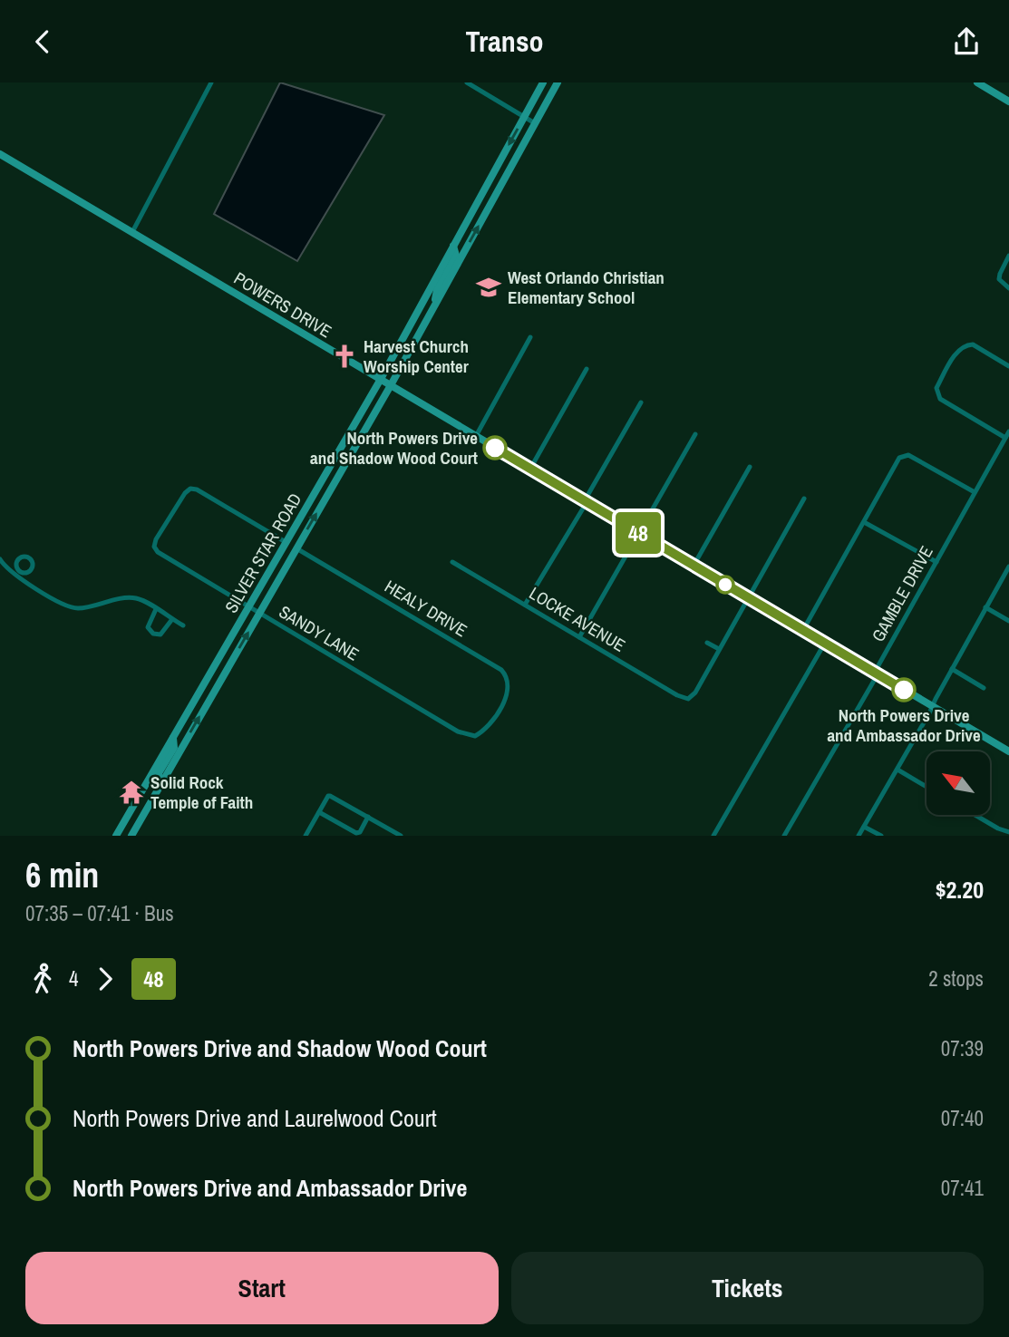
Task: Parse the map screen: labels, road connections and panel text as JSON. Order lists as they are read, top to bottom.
{
  "streets": {
    "main road": ["POWERS DRIVE", "SILVER STAR ROAD"],
    "street": [
      "GAMBLE DRIVE",
      "HEALY DRIVE",
      "LOCKE AVENUE",
      "SANDY LANE"
    ]
  },
  "crossings": [
    ["POWERS DRIVE", "SILVER STAR ROAD"],
    ["POWERS DRIVE", "GAMBLE DRIVE"],
    ["SILVER STAR ROAD", "HEALY DRIVE"],
    ["SILVER STAR ROAD", "SANDY LANE"],
    ["HEALY DRIVE", "SANDY LANE"]
  ],
  "places": {
    "school or university": ["West Orlando Christian Elementary School"],
    "church": ["Harvest Church Worship Center"],
    "other": ["North Powers Drive and Shadow Wood Court", "North Powers Drive and Ambassador Drive"],
    "temple": ["Solid Rock Temple of Faith"]
  },
  "lines": ["bus line 48"],
  "north": "top left",
  "page": {
    "header": "Transo",
    "on_map": "48",
    "heading": ["6 min", "07:35 – 07:41 · Bus", "$2.20"],
    "legs": ["4", "48", "2 stops"],
    "list": [
      {
        "name": "North Powers Drive and Shadow Wood Court",
        "value": "07:39"
      },
      {
        "name": "North Powers Drive and Laurelwood Court",
        "value": "07:40"
      },
      {
        "name": "North Powers Drive and Ambassador Drive",
        "value": "07:41"
      }
    ],
    "buttons": ["Start", "Tickets"]
  }
}
